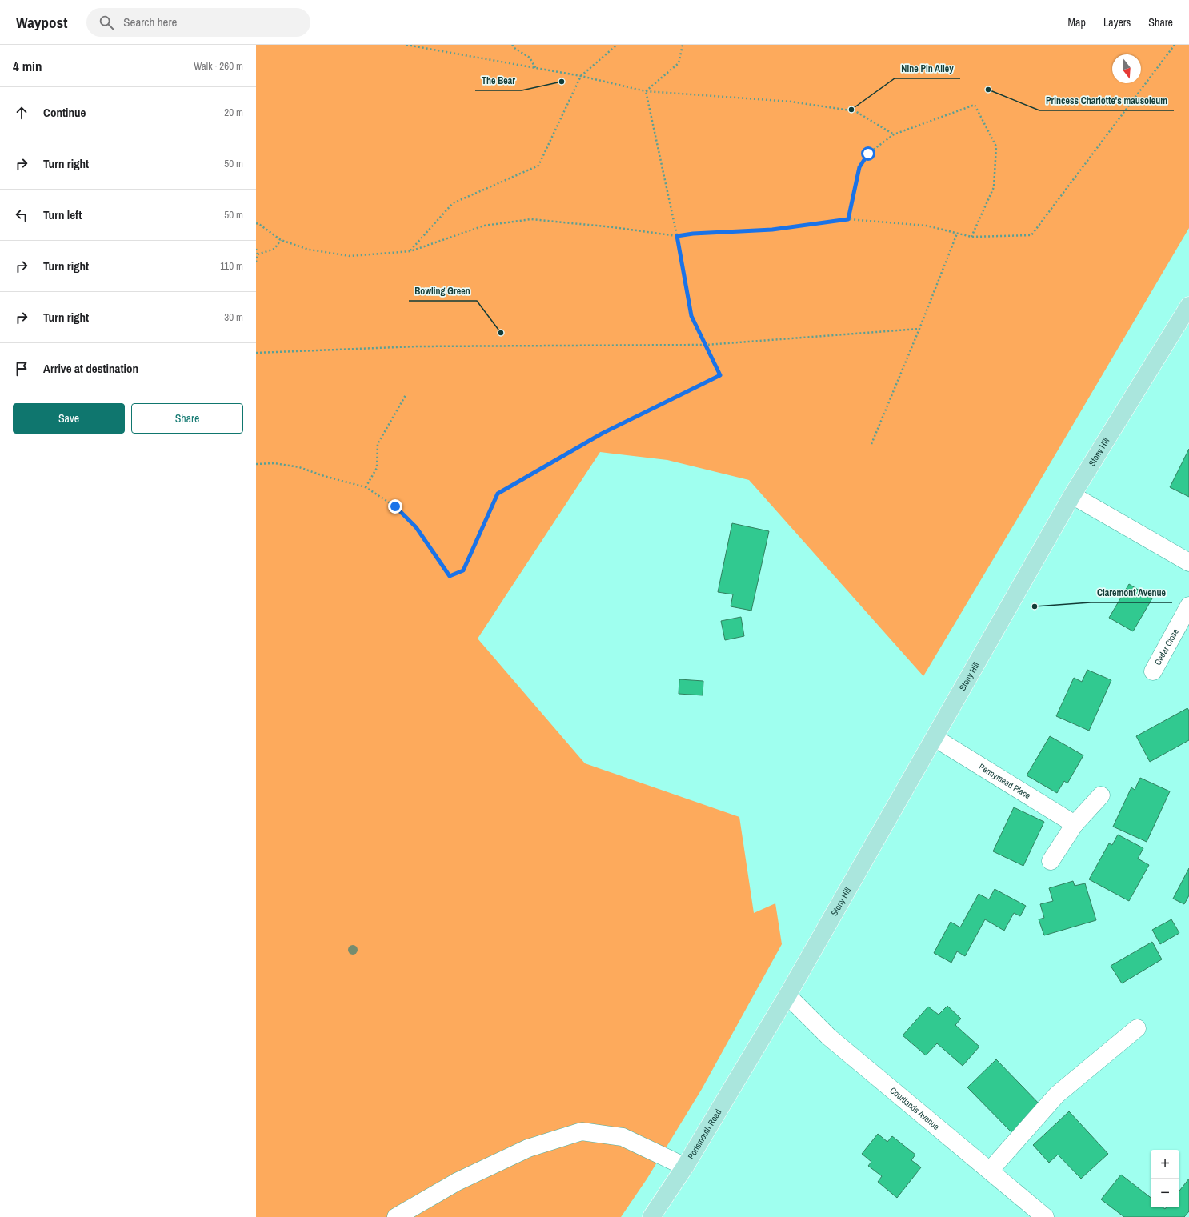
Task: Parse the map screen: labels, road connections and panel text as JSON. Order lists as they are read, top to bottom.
{
  "streets": {
    "main road": ["Stony Hill", "Portsmouth Road"],
    "street": ["Cedar Close", "Pennymead Place", "Courtlands Avenue"]
  },
  "crossings": [
    ["Stony Hill", "Pennymead Place"],
    ["Stony Hill", "Courtlands Avenue"],
    ["Stony Hill", "Portsmouth Road"]
  ],
  "places": [
    "The Bear",
    "Princess Charlotte's mausoleum",
    "Nine Pin Alley",
    "Bowling Green",
    "Claremont Avenue"
  ],
  "north": "bottom",
  "page": {
    "header": "Waypost",
    "search": "Search here",
    "nav": ["Map", "Layers", "Share"],
    "heading": ["4 min", "Walk · 260 m"],
    "list": [
      ["Continue", "20 m"],
      ["Turn right", "50 m"],
      ["Turn left", "50 m"],
      ["Turn right", "110 m"],
      ["Turn right", "30 m"],
      "Arrive at destination"
    ],
    "buttons": ["Save", "Share"],
    "map_buttons": ["+", "−"]
  }
}
